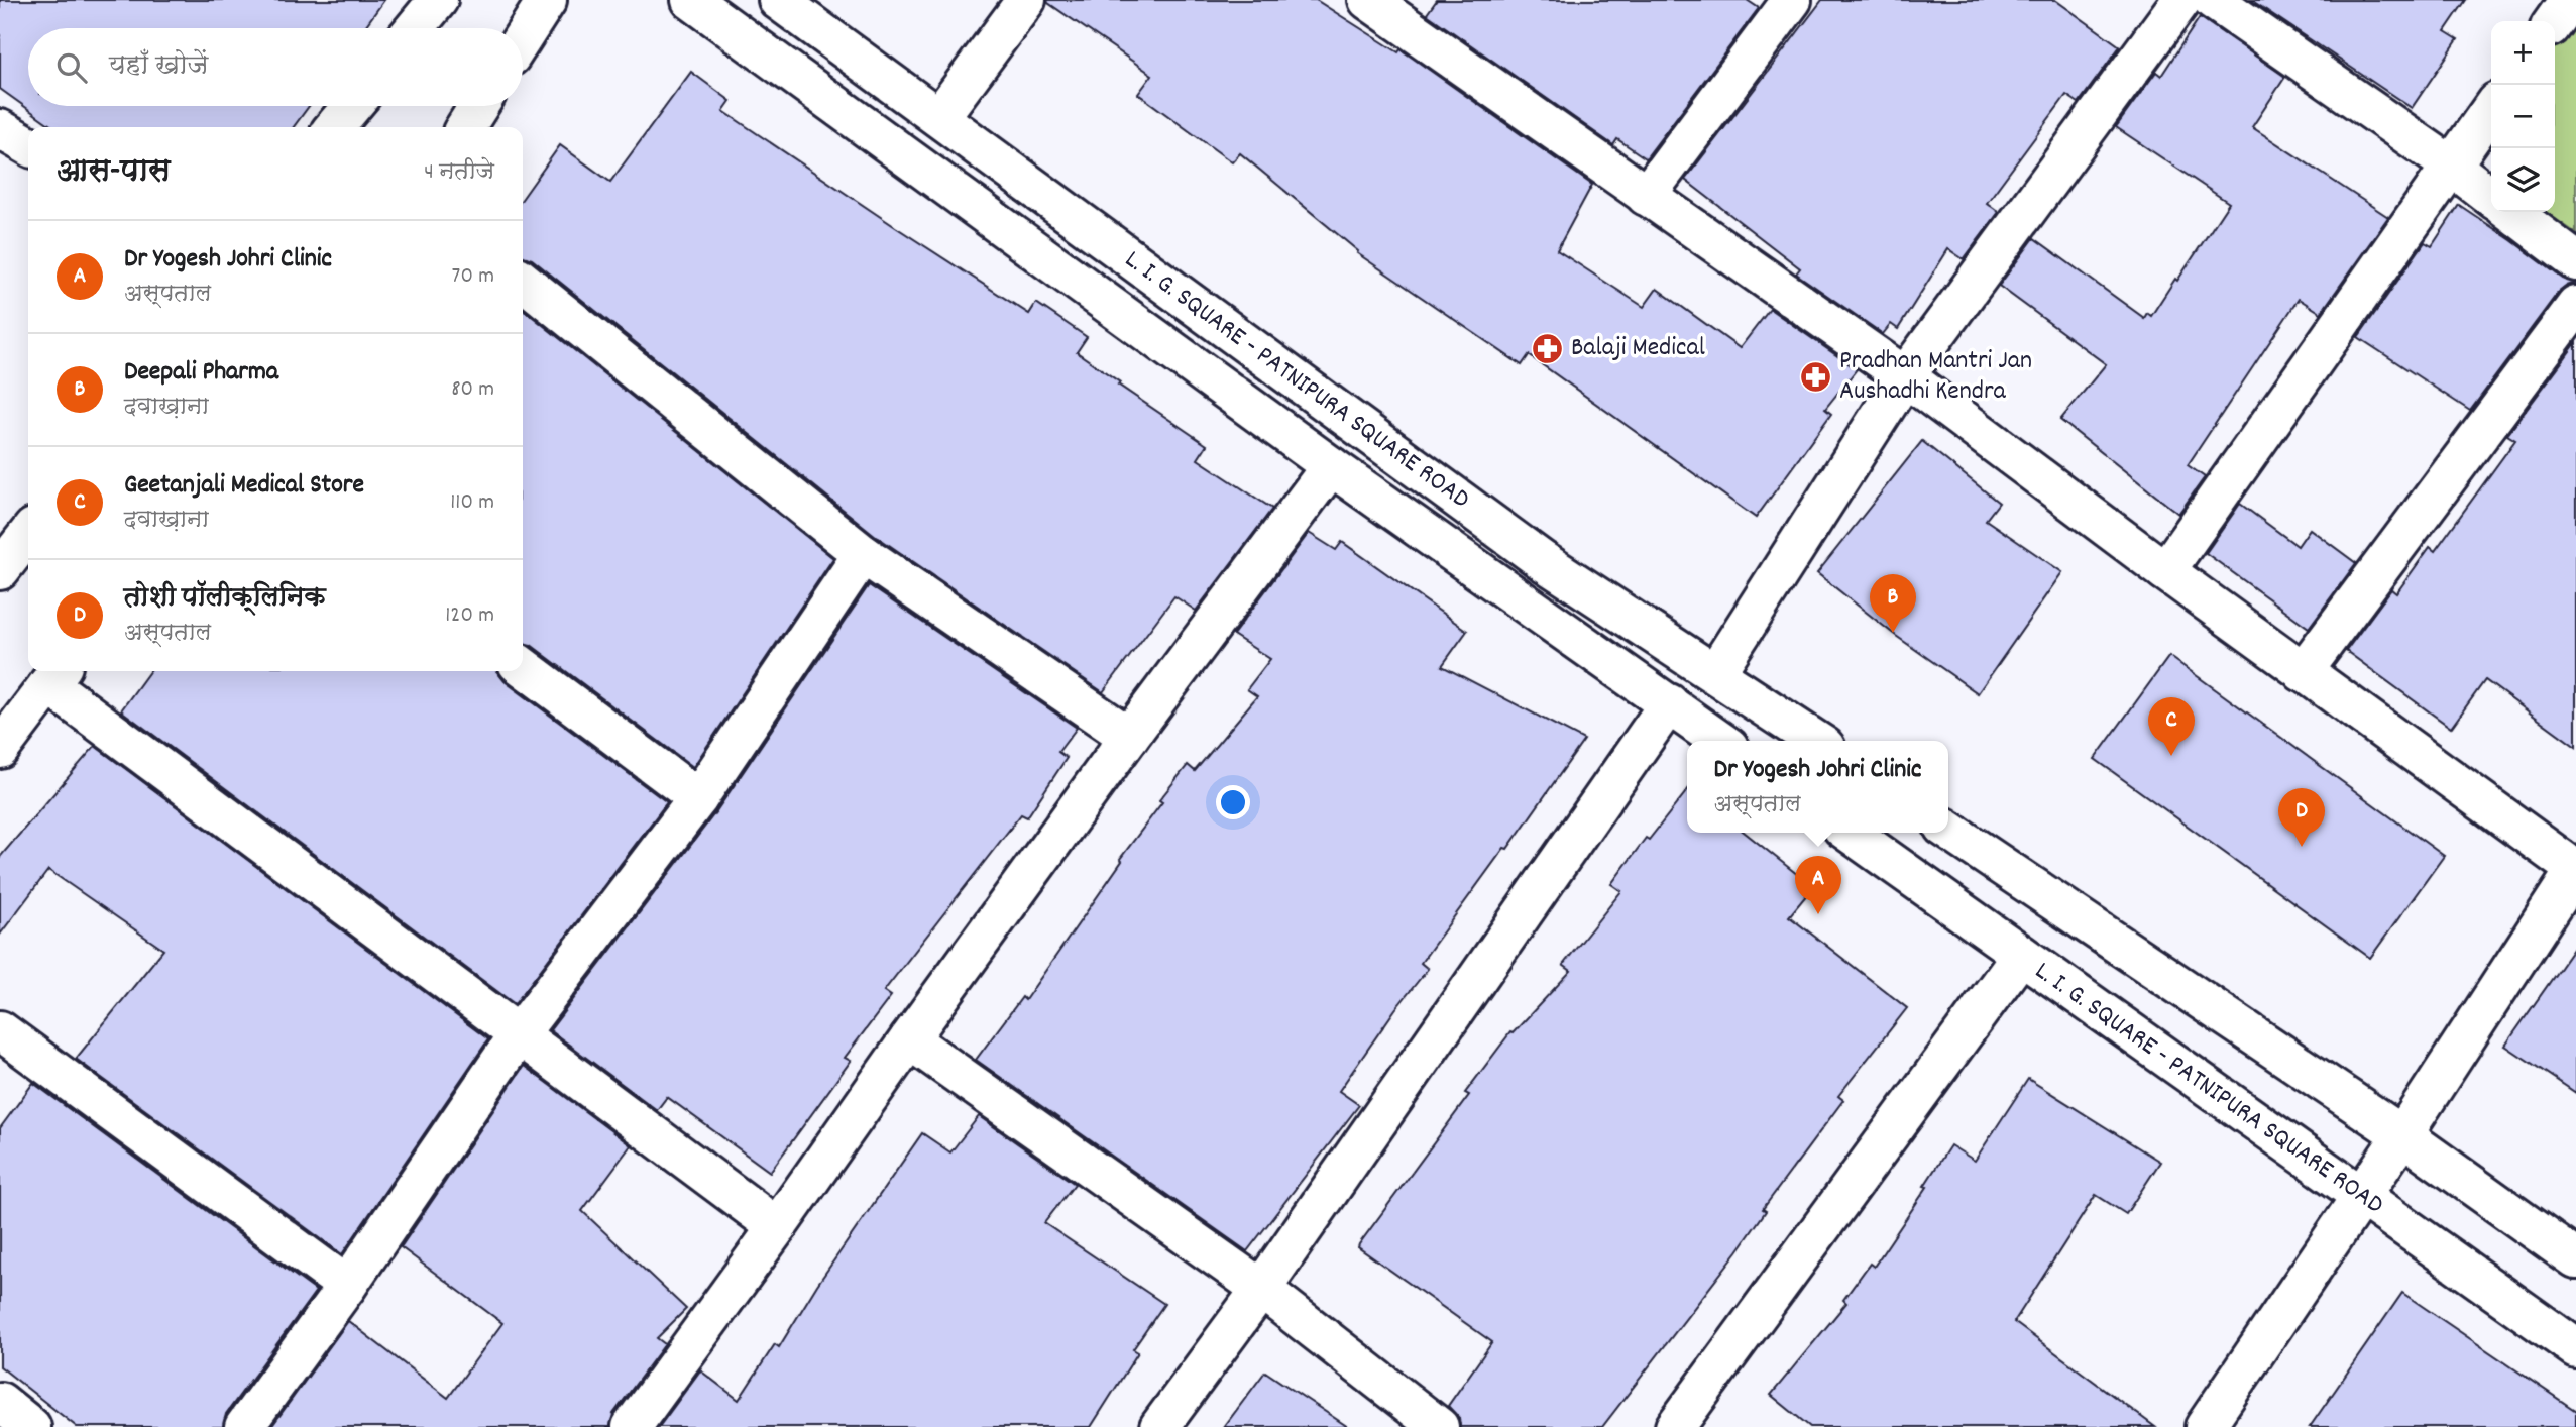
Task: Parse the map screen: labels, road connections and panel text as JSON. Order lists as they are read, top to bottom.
{
  "streets": {
    "street": ["L. I. G. SQUARE - PATNIPURA SQUARE ROAD"]
  },
  "places": {
    "pharmacy": ["Balaji Medical", "Pradhan Mantri Jan Aushadhi Kendra"]
  },
  "page": {
    "map_buttons": ["+", "−"],
    "search": "यहाँ खोजें",
    "heading": ["आस-पास", "4 नतीजे"],
    "list": [
      {
        "mark": "A",
        "name": "Dr Yogesh Johri Clinic",
        "note": "अस्पताल",
        "value": "70 m"
      },
      {
        "mark": "B",
        "name": "Deepali Pharma",
        "note": "दवाख़ाना",
        "value": "80 m"
      },
      {
        "mark": "C",
        "name": "Geetanjali Medical Store",
        "note": "दवाख़ाना",
        "value": "110 m"
      },
      {
        "mark": "D",
        "name": "तोशी पॉलीक्लिनिक",
        "note": "अस्पताल",
        "value": "120 m"
      }
    ],
    "pins": [
      "B",
      "C",
      "D",
      "A"
    ],
    "popup": ["Dr Yogesh Johri Clinic", "अस्पताल"]
  }
}
